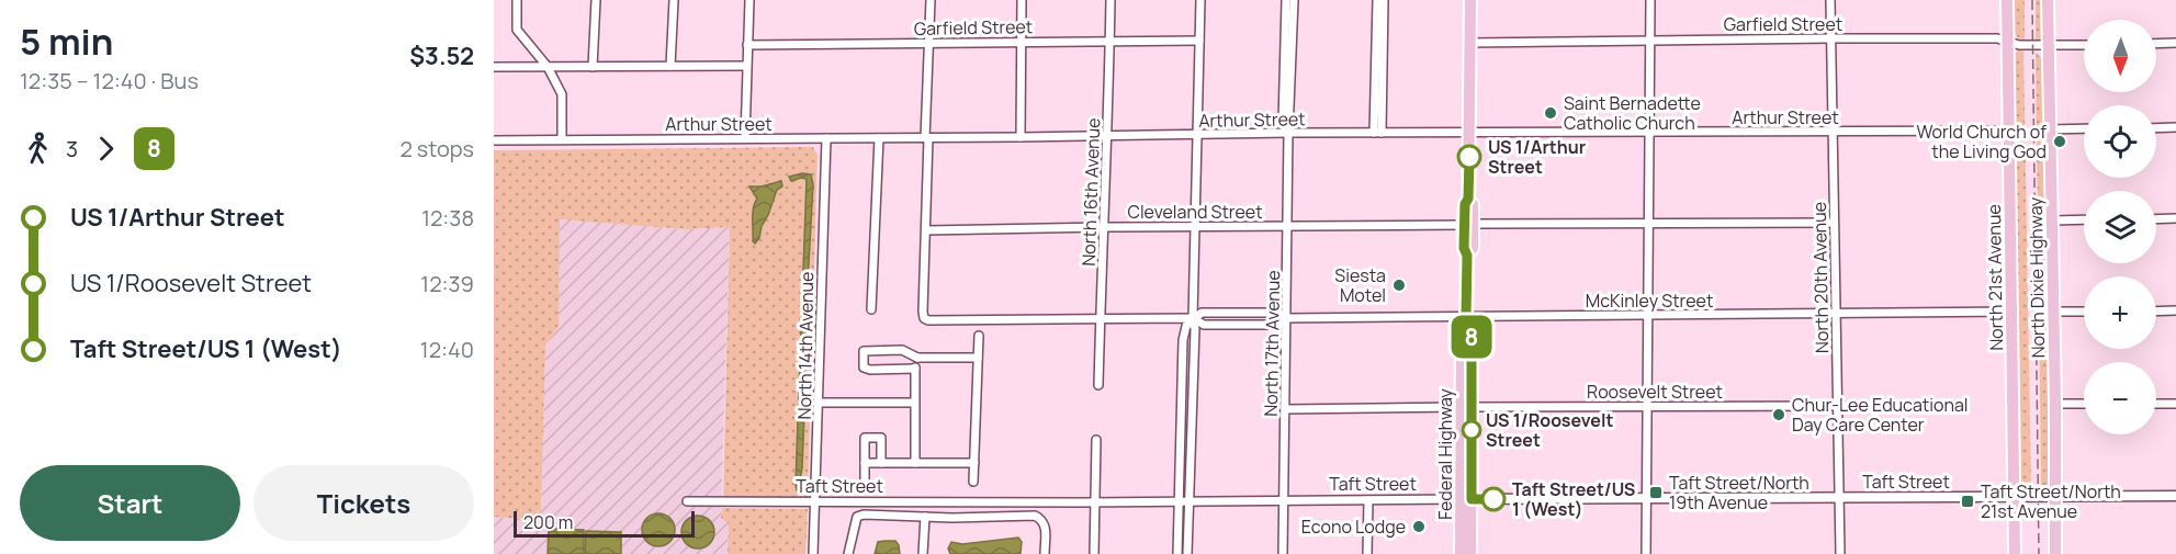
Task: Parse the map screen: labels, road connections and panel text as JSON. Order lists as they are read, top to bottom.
{
  "streets": {
    "main road": ["North 21st Avenue", "North Dixie Highway", "Federal Highway"],
    "street": [
      "Garfield Street",
      "Arthur Street",
      "North 16th Avenue",
      "Cleveland Street",
      "North 20th Avenue",
      "McKinley Street",
      "North 17th Avenue",
      "North 14th Avenue",
      "Roosevelt Street",
      "Taft Street"
    ]
  },
  "crossings": [
    ["Garfield Street", "North 16th Avenue"],
    ["Garfield Street", "North 20th Avenue"],
    ["Garfield Street", "North 21st Avenue"],
    ["Garfield Street", "North Dixie Highway"],
    ["Garfield Street", "Federal Highway"],
    ["Arthur Street", "North 16th Avenue"],
    ["Arthur Street", "North 20th Avenue"],
    ["Arthur Street", "North 21st Avenue"],
    ["Arthur Street", "North 17th Avenue"],
    ["Arthur Street", "North 14th Avenue"],
    ["Arthur Street", "Federal Highway"],
    ["North 16th Avenue", "Cleveland Street"],
    ["North 16th Avenue", "McKinley Street"],
    ["Cleveland Street", "North 20th Avenue"],
    ["Cleveland Street", "McKinley Street"],
    ["Cleveland Street", "North 17th Avenue"],
    ["Cleveland Street", "Federal Highway"],
    ["North 20th Avenue", "McKinley Street"],
    ["North 20th Avenue", "Roosevelt Street"],
    ["North 20th Avenue", "Taft Street"],
    ["North 21st Avenue", "McKinley Street"],
    ["North 21st Avenue", "Taft Street"],
    ["North Dixie Highway", "Taft Street"],
    ["McKinley Street", "North 17th Avenue"],
    ["McKinley Street", "Federal Highway"],
    ["North 17th Avenue", "Roosevelt Street"],
    ["North 17th Avenue", "Taft Street"],
    ["North 14th Avenue", "Taft Street"],
    ["Roosevelt Street", "Federal Highway"],
    ["Federal Highway", "Taft Street"]
  ],
  "places": {
    "other": [
      "Saint Bernadette Catholic Church",
      "World Church of the Living God",
      "US 1/Arthur Street",
      "Siesta Motel",
      "Chur-Lee Educational Day Care Center",
      "US 1/Roosevelt Street",
      "Taft Street/US 1 (West)",
      "Econo Lodge"
    ],
    "transit": ["Taft Street/North 19th Avenue", "Taft Street/North 21st Avenue"]
  },
  "lines": ["bus line 8"],
  "scale_bar": "200 m",
  "north": "bottom",
  "page": {
    "heading": ["5 min", "12:35 – 12:40 · Bus", "$3.52"],
    "on_map": "8",
    "map_buttons": ["+", "−"],
    "legs": ["3", "8", "2 stops"],
    "list": [
      {
        "name": "US 1/Arthur Street",
        "value": "12:38"
      },
      {
        "name": "US 1/Roosevelt Street",
        "value": "12:39"
      },
      {
        "name": "Taft Street/US 1 (West)",
        "value": "12:40"
      }
    ],
    "buttons": ["Start", "Tickets"],
    "scale": "200 m"
  }
}
